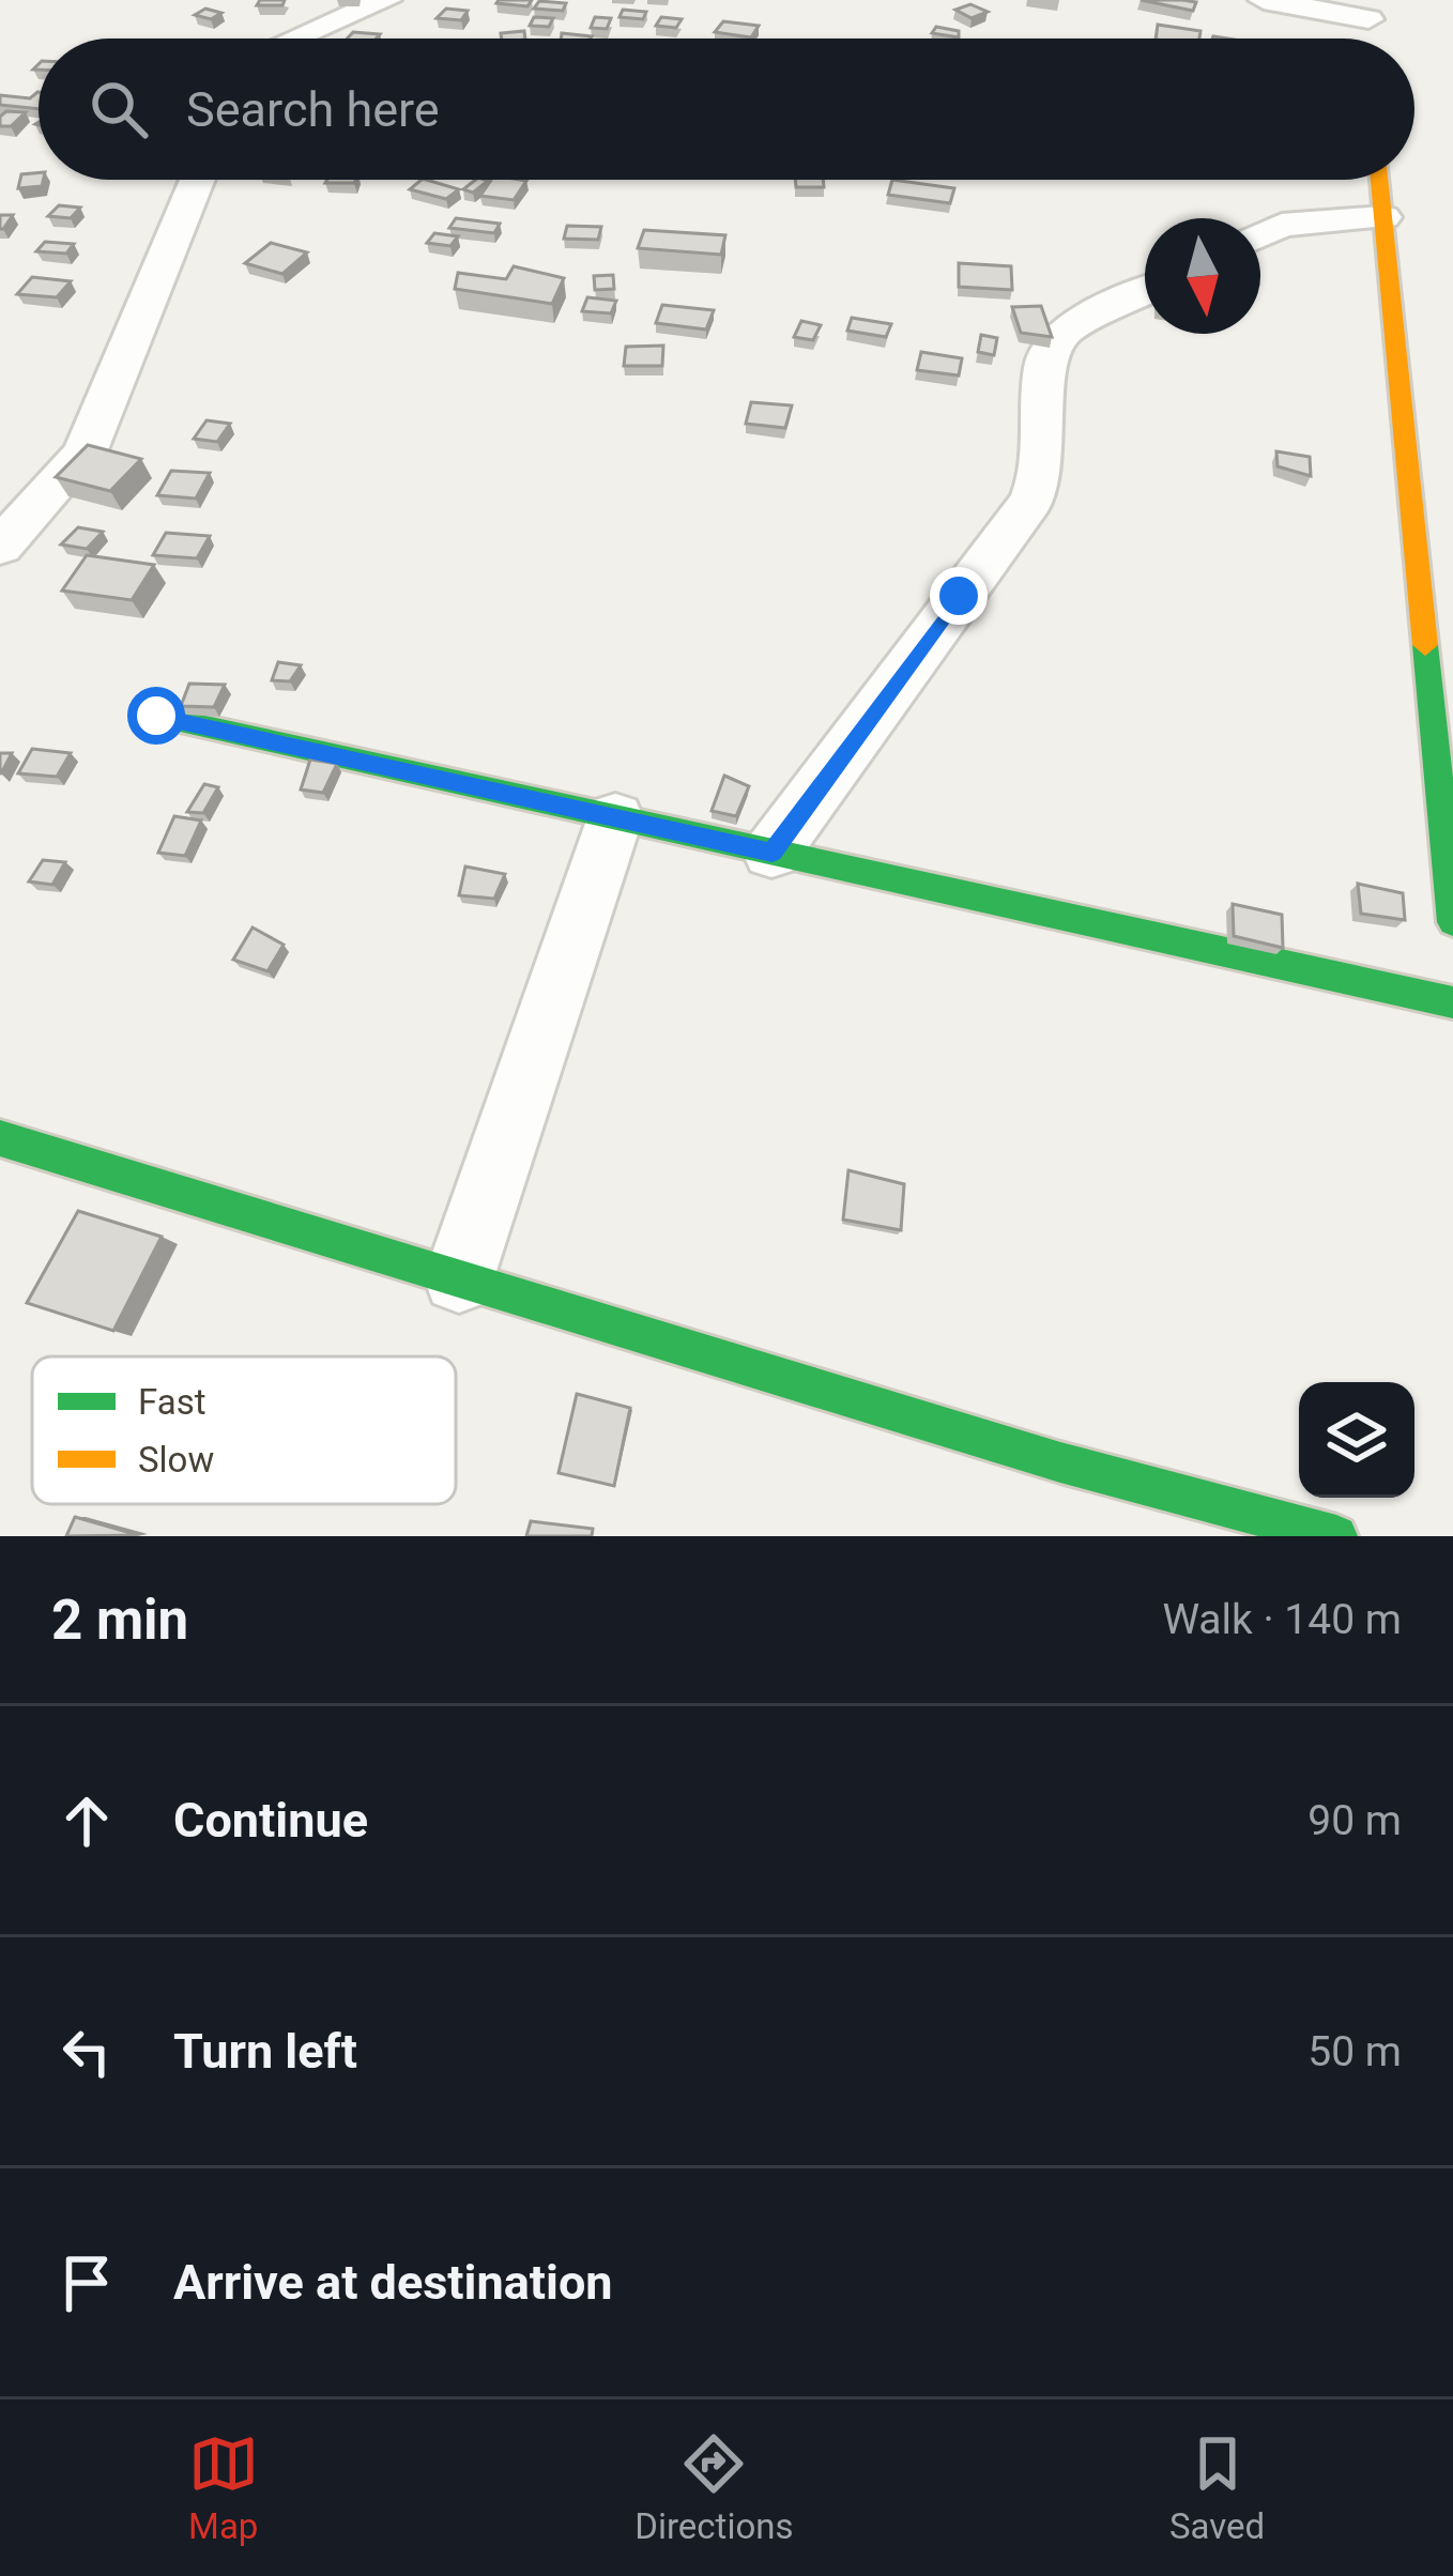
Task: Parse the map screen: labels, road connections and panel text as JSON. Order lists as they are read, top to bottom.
{
  "legend": ["Fast", "Slow"],
  "north": "bottom",
  "page": {
    "search": "Search here",
    "heading": ["2 min", "Walk · 140 m"],
    "list": [
      ["Continue", "90 m"],
      ["Turn left", "50 m"],
      "Arrive at destination"
    ],
    "nav": ["Map", "Directions", "Saved"]
  }
}
